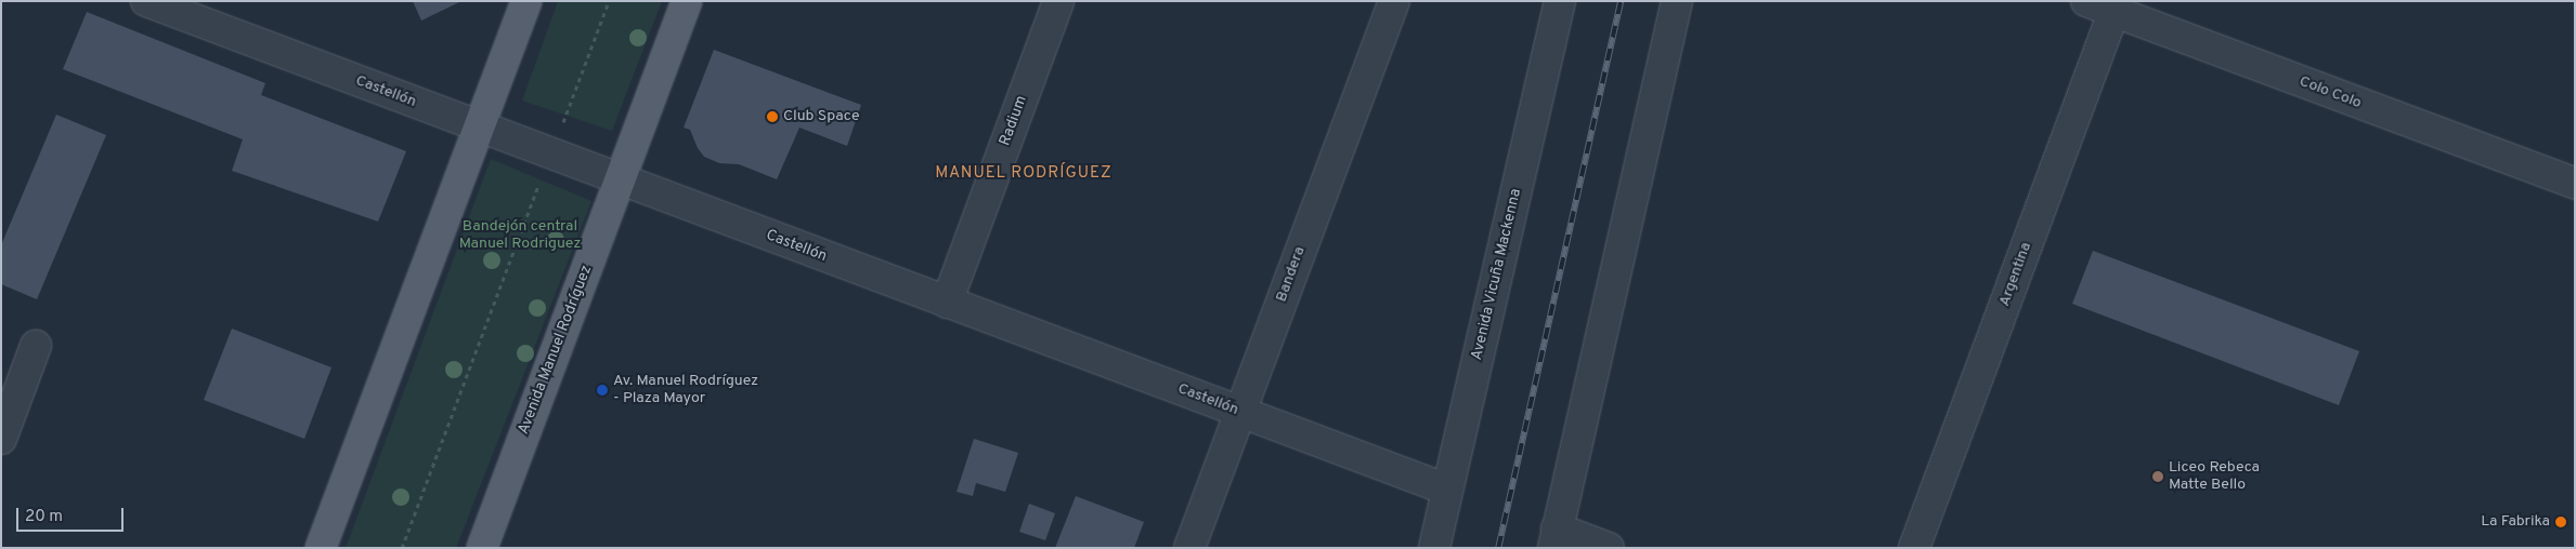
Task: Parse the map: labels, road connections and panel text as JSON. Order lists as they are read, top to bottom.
{
  "streets": {
    "main road": ["Avenida Manuel Rodríguez"],
    "street": [
      "Castellón",
      "Colo Colo",
      "Radium",
      "Bandera",
      "Avenida Vicuña Mackenna",
      "Argentina"
    ]
  },
  "crossings": [
    ["Castellón", "Radium"],
    ["Castellón", "Bandera"],
    ["Castellón", "Avenida Vicuña Mackenna"],
    ["Castellón", "Avenida Manuel Rodríguez"],
    ["Colo Colo", "Argentina"]
  ],
  "districts": ["MANUEL RODRÍGUEZ"],
  "parks": ["Bandejón central Manuel Rodriguez"],
  "places": [
    "Club Space",
    "Av. Manuel Rodríguez - Plaza Mayor",
    "Liceo Rebeca Matte Bello",
    "La Fabrika"
  ],
  "scale_bar": "20 m"
}
